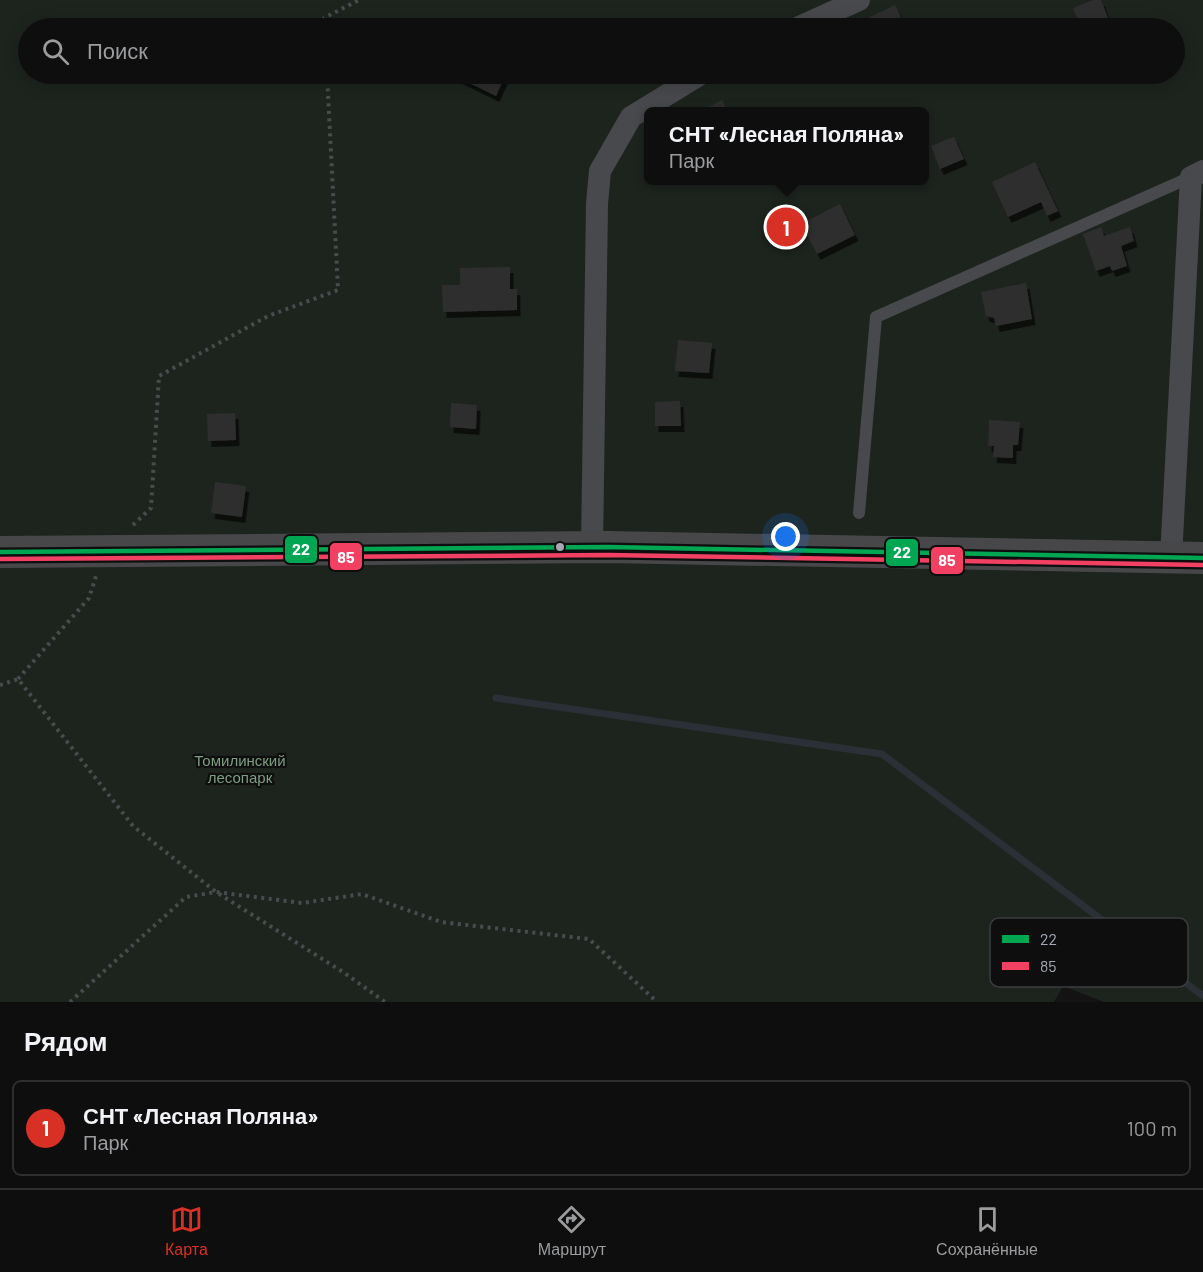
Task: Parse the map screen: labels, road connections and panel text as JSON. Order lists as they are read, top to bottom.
{
  "parks": ["Томилинский лесопарк"],
  "lines": ["transit line 22", "transit line 85"],
  "legend": ["22", "85"],
  "page": {
    "search": "Поиск",
    "popup": ["СНТ «Лесная Поляна»", "Парк"],
    "pins": "1",
    "heading": "Рядом",
    "list": [
      {
        "mark": "1",
        "name": "СНТ «Лесная Поляна»",
        "note": "Парк",
        "value": "100 m"
      }
    ],
    "nav": ["Карта", "Маршрут", "Сохранённые"]
  }
}
